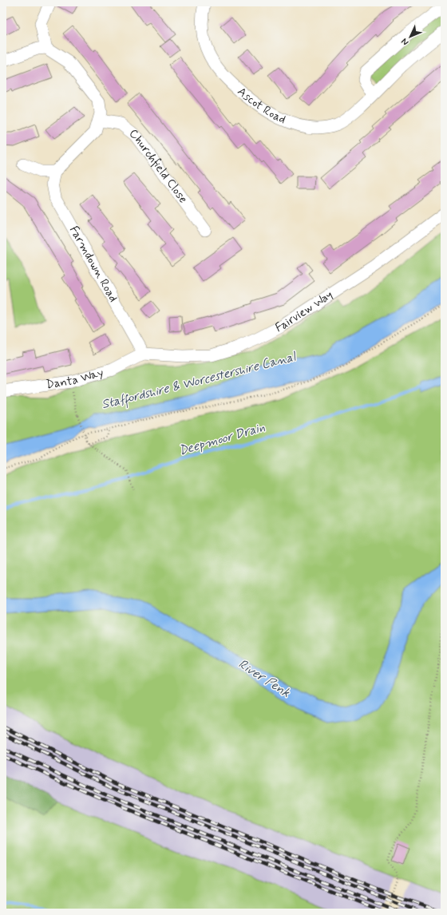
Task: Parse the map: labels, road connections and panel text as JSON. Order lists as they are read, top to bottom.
{
  "streets": {
    "street": [
      "Ascot Road",
      "Churchfield Close",
      "Farmdown Road",
      "Fairview Way",
      "Danta Way"
    ]
  },
  "crossings": [
    ["Farmdown Road", "Fairview Way"],
    ["Farmdown Road", "Danta Way"],
    ["Fairview Way", "Danta Way"]
  ],
  "water": ["Staffordshire & Worcestershire Canal", "Deepmoor Drain", "River Penk"],
  "north": "bottom left"
}
